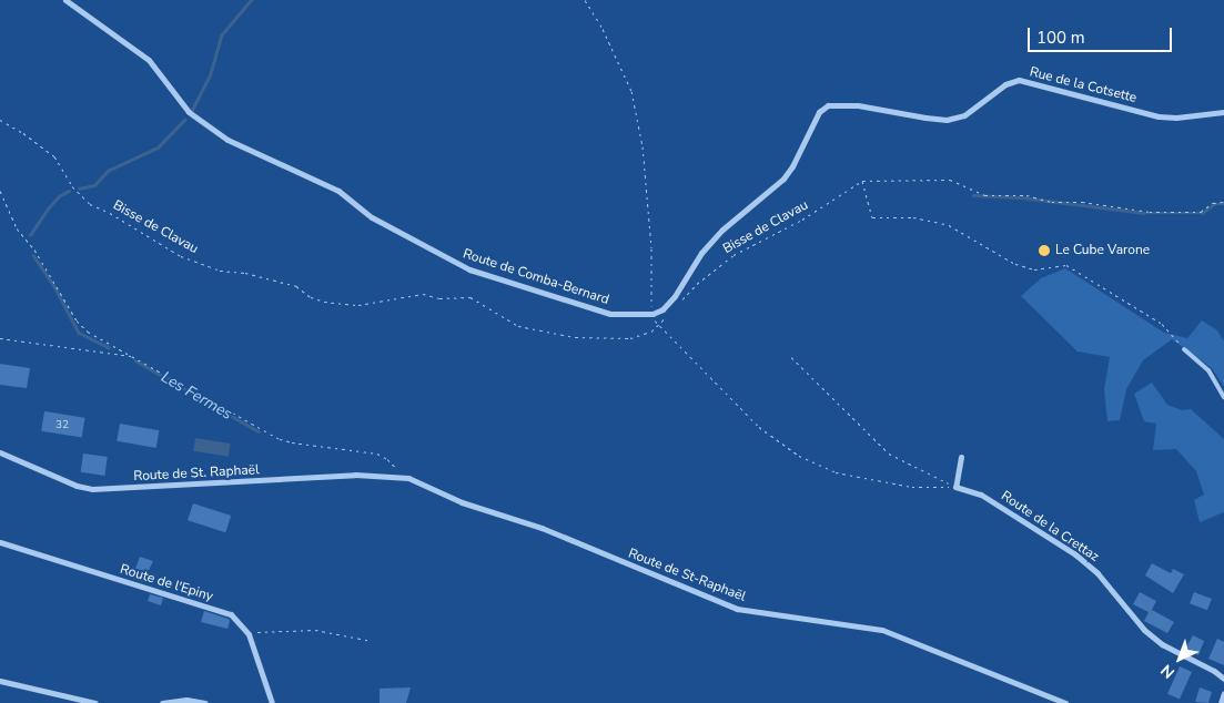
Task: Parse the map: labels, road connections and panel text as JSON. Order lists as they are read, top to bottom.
{
  "streets": {
    "street": [
      "Rue de la Cotsette",
      "Route de Comba-Bernard",
      "Route de St. Raphaël",
      "Route de la Crettaz",
      "Route de St-Raphaël",
      "Route de l'Epiny"
    ],
    "path": ["Bisse de Clavau"]
  },
  "crossings": [
    ["Rue de la Cotsette", "Route de Comba-Bernard"],
    ["Route de St. Raphaël", "Route de St-Raphaël"]
  ],
  "water": ["Les Fermes"],
  "places": ["Le Cube Varone"],
  "house_numbers": ["32"],
  "scale_bar": "100 m",
  "north": "bottom left"
}
